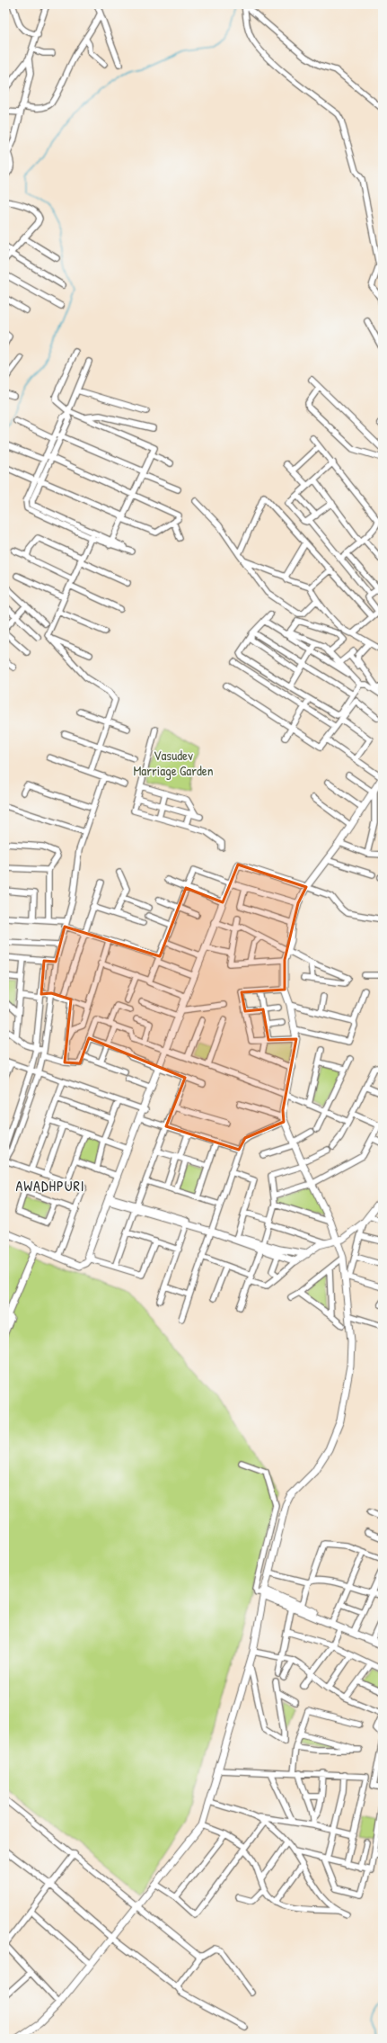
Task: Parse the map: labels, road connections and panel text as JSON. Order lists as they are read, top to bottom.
{
  "districts": ["AWADHPURI"],
  "parks": ["Vasudev Marriage Garden"]
}
